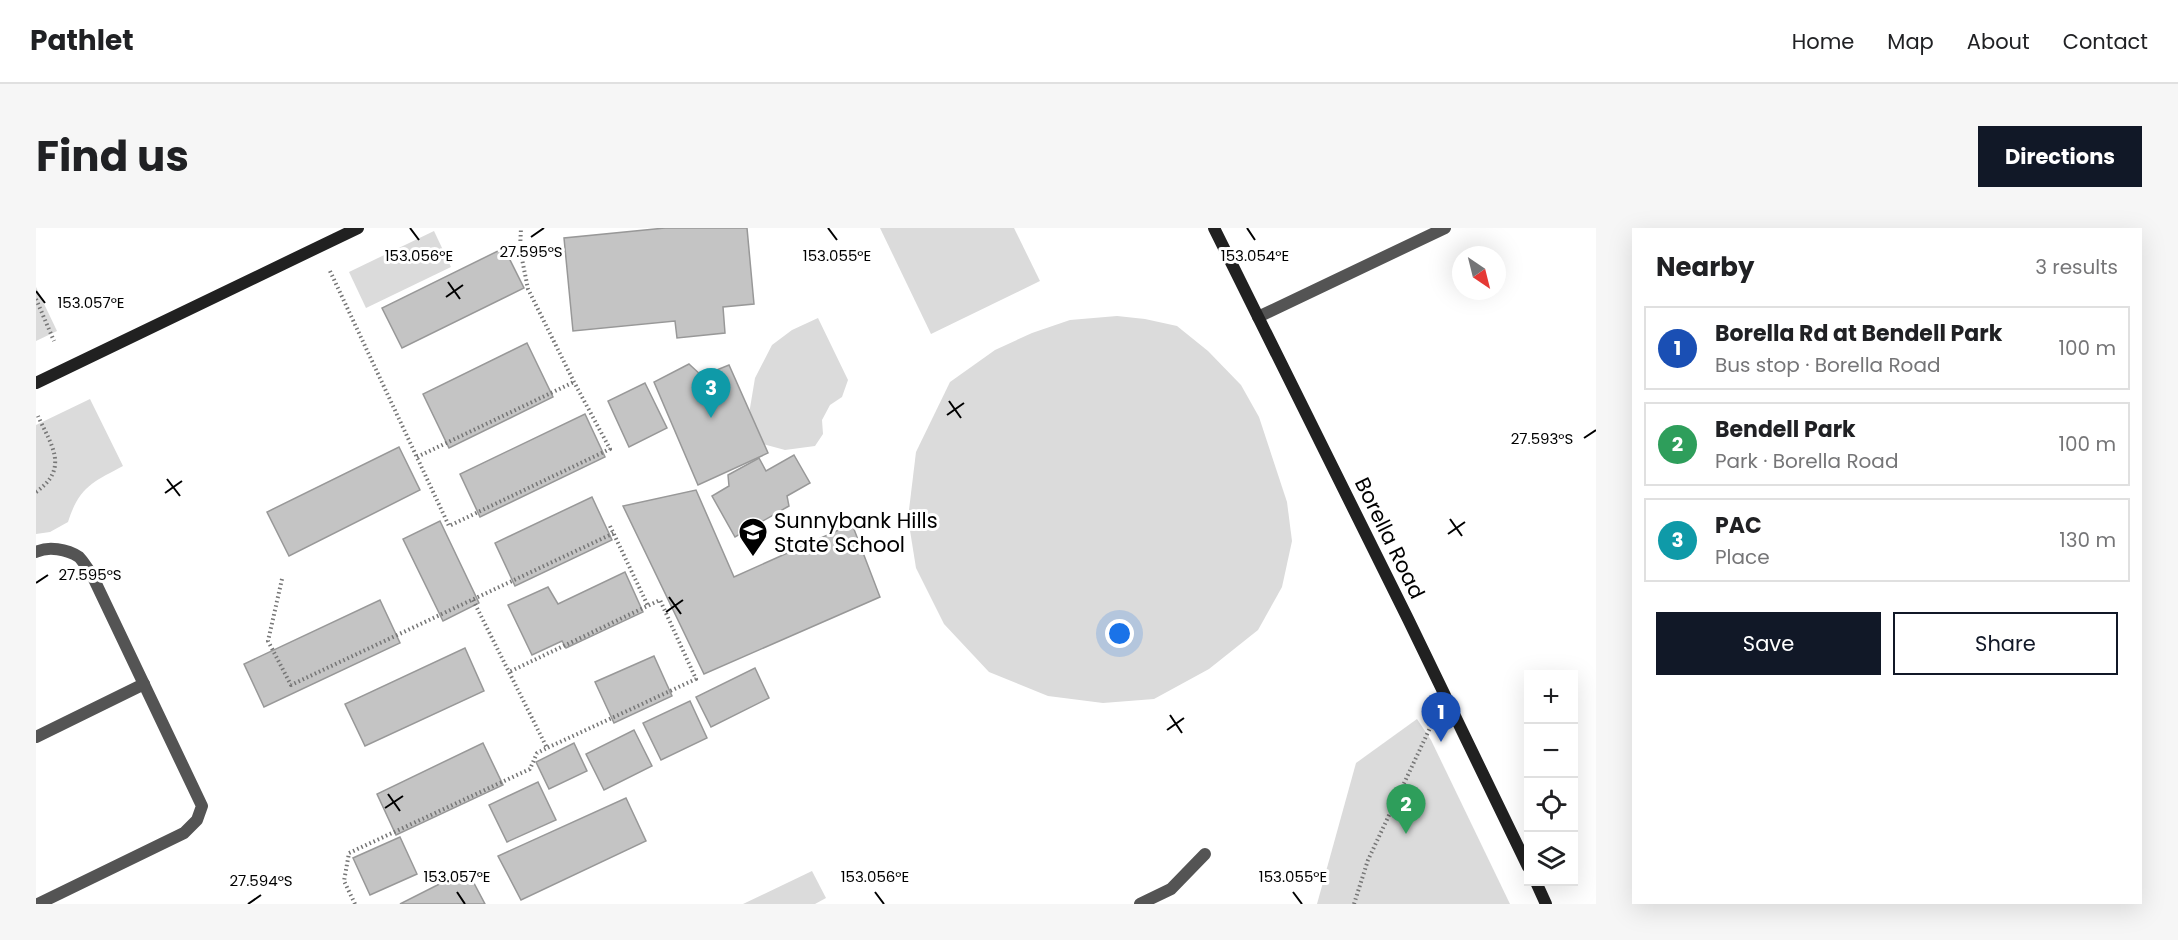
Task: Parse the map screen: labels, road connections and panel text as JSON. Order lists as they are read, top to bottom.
{
  "streets": {
    "street": ["Borella Road"]
  },
  "places": {
    "school or university": ["Sunnybank Hills State School"]
  },
  "north": "bottom right",
  "page": {
    "header": "Pathlet",
    "nav": [
      "Home",
      "Map",
      "About",
      "Contact"
    ],
    "title": "Find us",
    "buttons": [
      "Directions",
      ["Save", "Share"]
    ],
    "heading": ["Nearby", "3 results"],
    "list": [
      {
        "mark": "1",
        "name": "Borella Rd at Bendell Park",
        "note": "Bus stop · Borella Road",
        "value": "100 m"
      },
      {
        "mark": "2",
        "name": "Bendell Park",
        "note": "Park · Borella Road",
        "value": "100 m"
      },
      {
        "mark": "3",
        "name": "PAC",
        "note": "Place",
        "value": "130 m"
      }
    ],
    "pins": ["3", "1", "2"],
    "map_buttons": ["+", "−"]
  },
  "coordinates": [
    "27.595°S",
    "153.056°E",
    "153.055°E",
    "153.054°E",
    "153.057°E",
    "27.593°S",
    "27.594°S"
  ]
}
